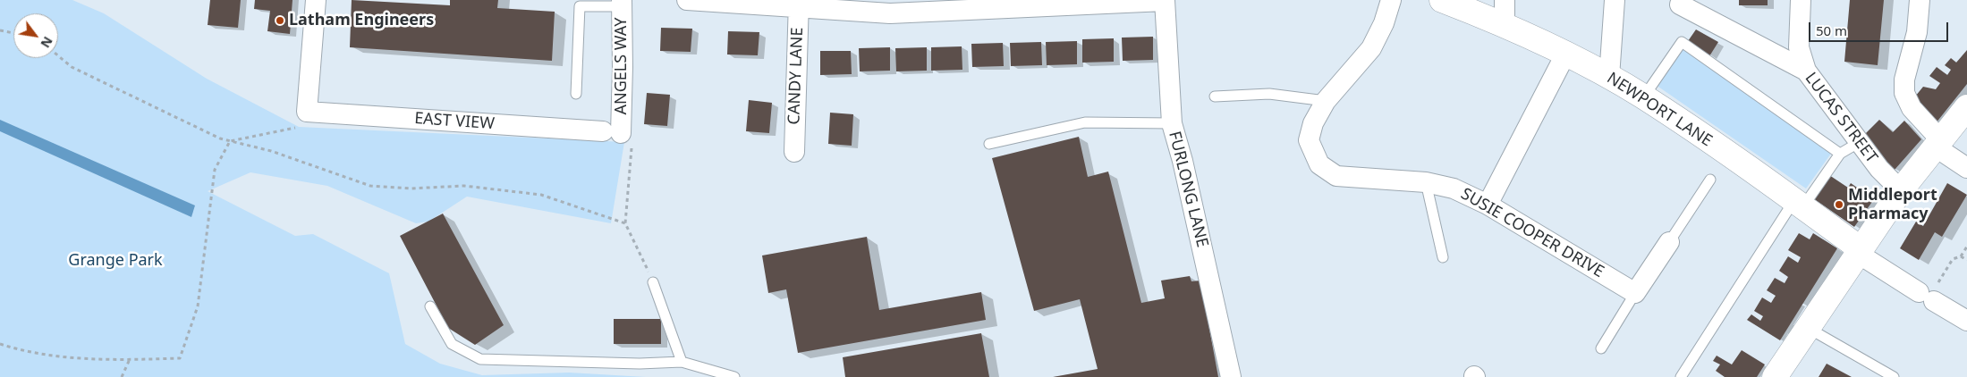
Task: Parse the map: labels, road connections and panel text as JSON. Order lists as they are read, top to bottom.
{
  "streets": {
    "street": [
      "ANGELS WAY",
      "CANDY LANE",
      "NEWPORT LANE",
      "LUCAS STREET",
      "EAST VIEW",
      "FURLONG LANE",
      "SUSIE COOPER DRIVE"
    ]
  },
  "crossings": [
    ["ANGELS WAY", "EAST VIEW"]
  ],
  "parks": ["Grange Park"],
  "places": ["Latham Engineers", "Middleport Pharmacy"],
  "scale_bar": "50 m",
  "north": "bottom right"
}
